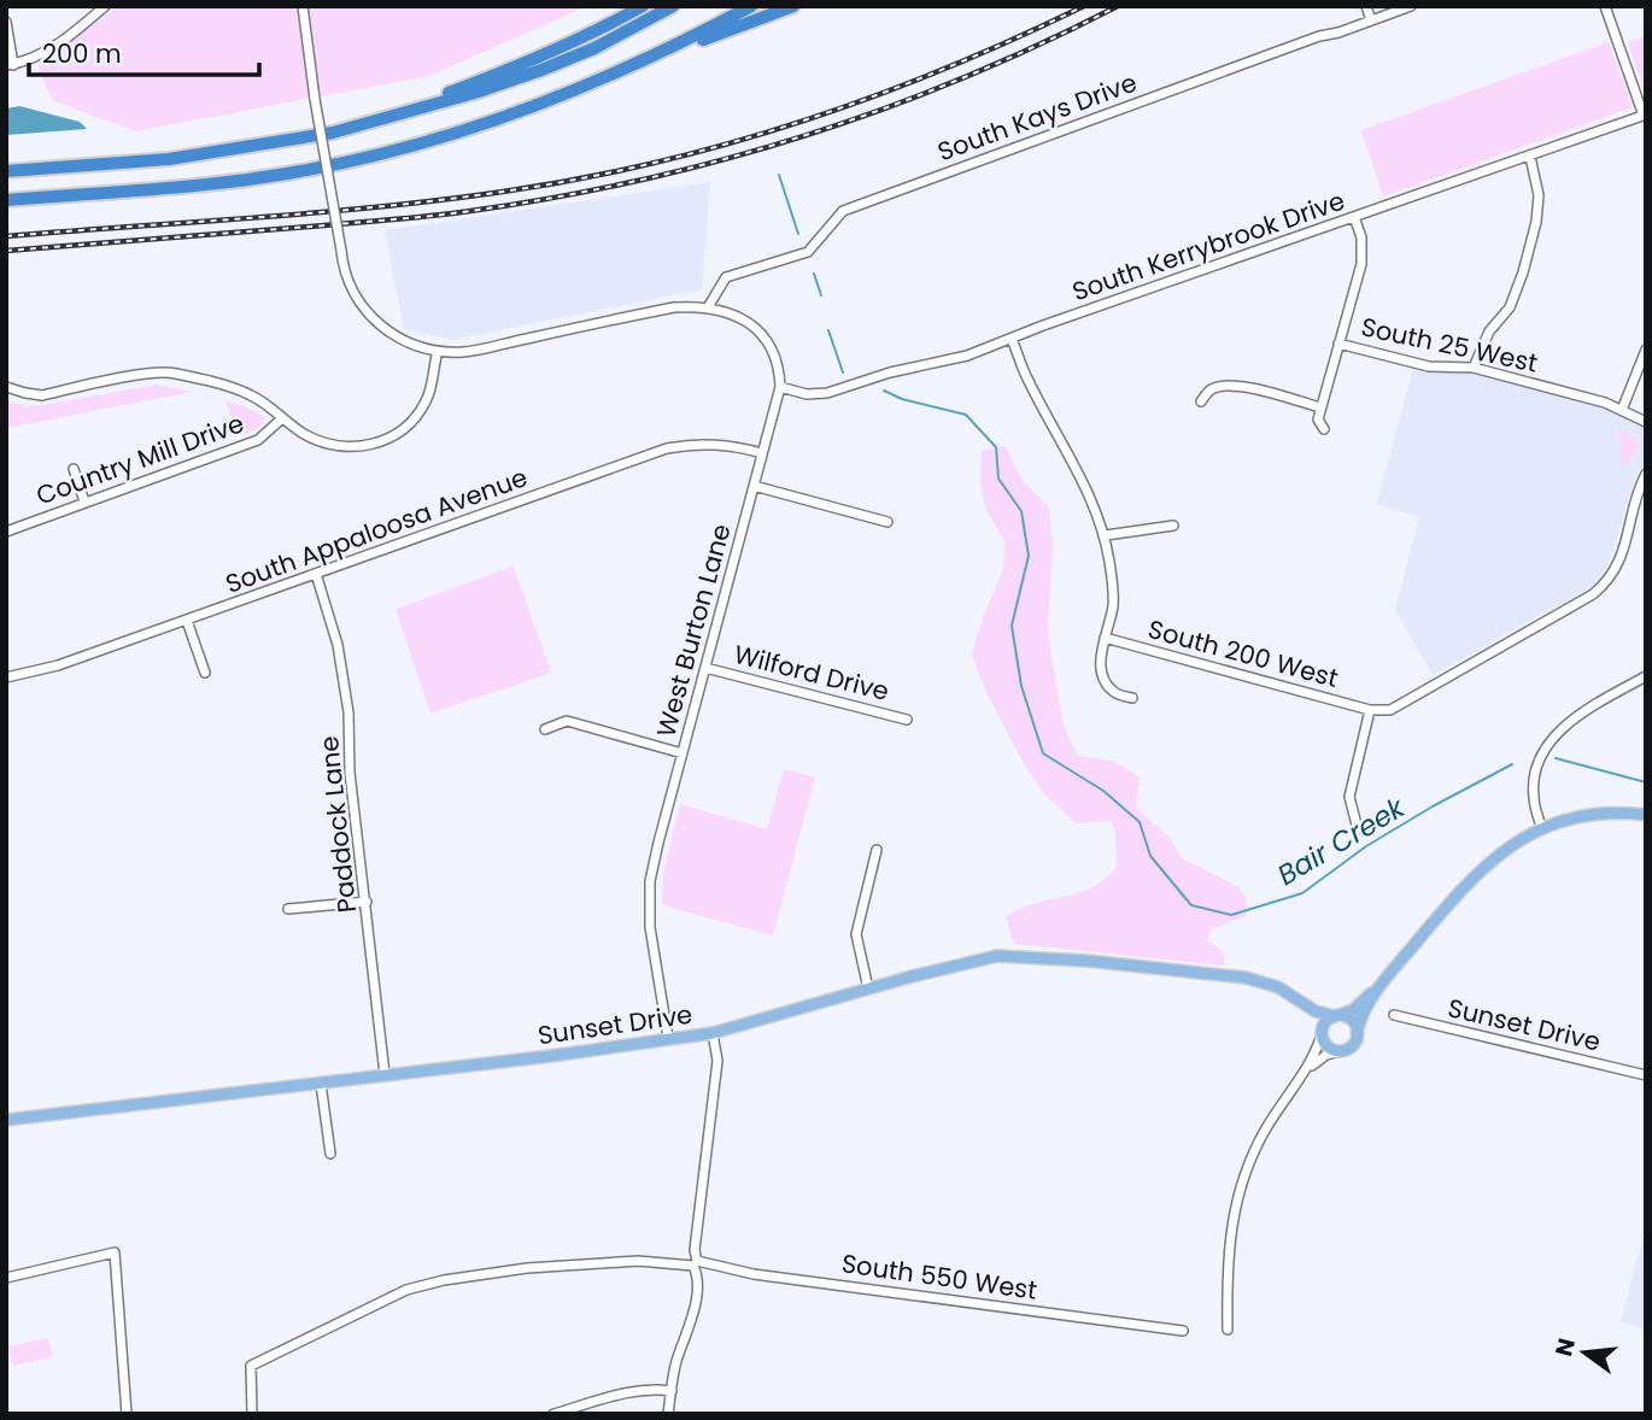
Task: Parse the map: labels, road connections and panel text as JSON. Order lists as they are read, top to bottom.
{
  "streets": {
    "main road": ["Sunset Drive"],
    "street": [
      "South Kays Drive",
      "South Kerrybrook Drive",
      "South 25 West",
      "Country Mill Drive",
      "South Appaloosa Avenue",
      "West Burton Lane",
      "South 200 West",
      "Wilford Drive",
      "Paddock Lane",
      "South 550 West"
    ]
  },
  "crossings": [
    ["South Kays Drive", "West Burton Lane"],
    ["South Kerrybrook Drive", "West Burton Lane"],
    ["South Appaloosa Avenue", "West Burton Lane"],
    ["South Appaloosa Avenue", "Paddock Lane"],
    ["West Burton Lane", "Wilford Drive"],
    ["West Burton Lane", "Sunset Drive"],
    ["Paddock Lane", "Sunset Drive"]
  ],
  "water": ["Bair Creek"],
  "scale_bar": "200 m",
  "north": "left"
}
